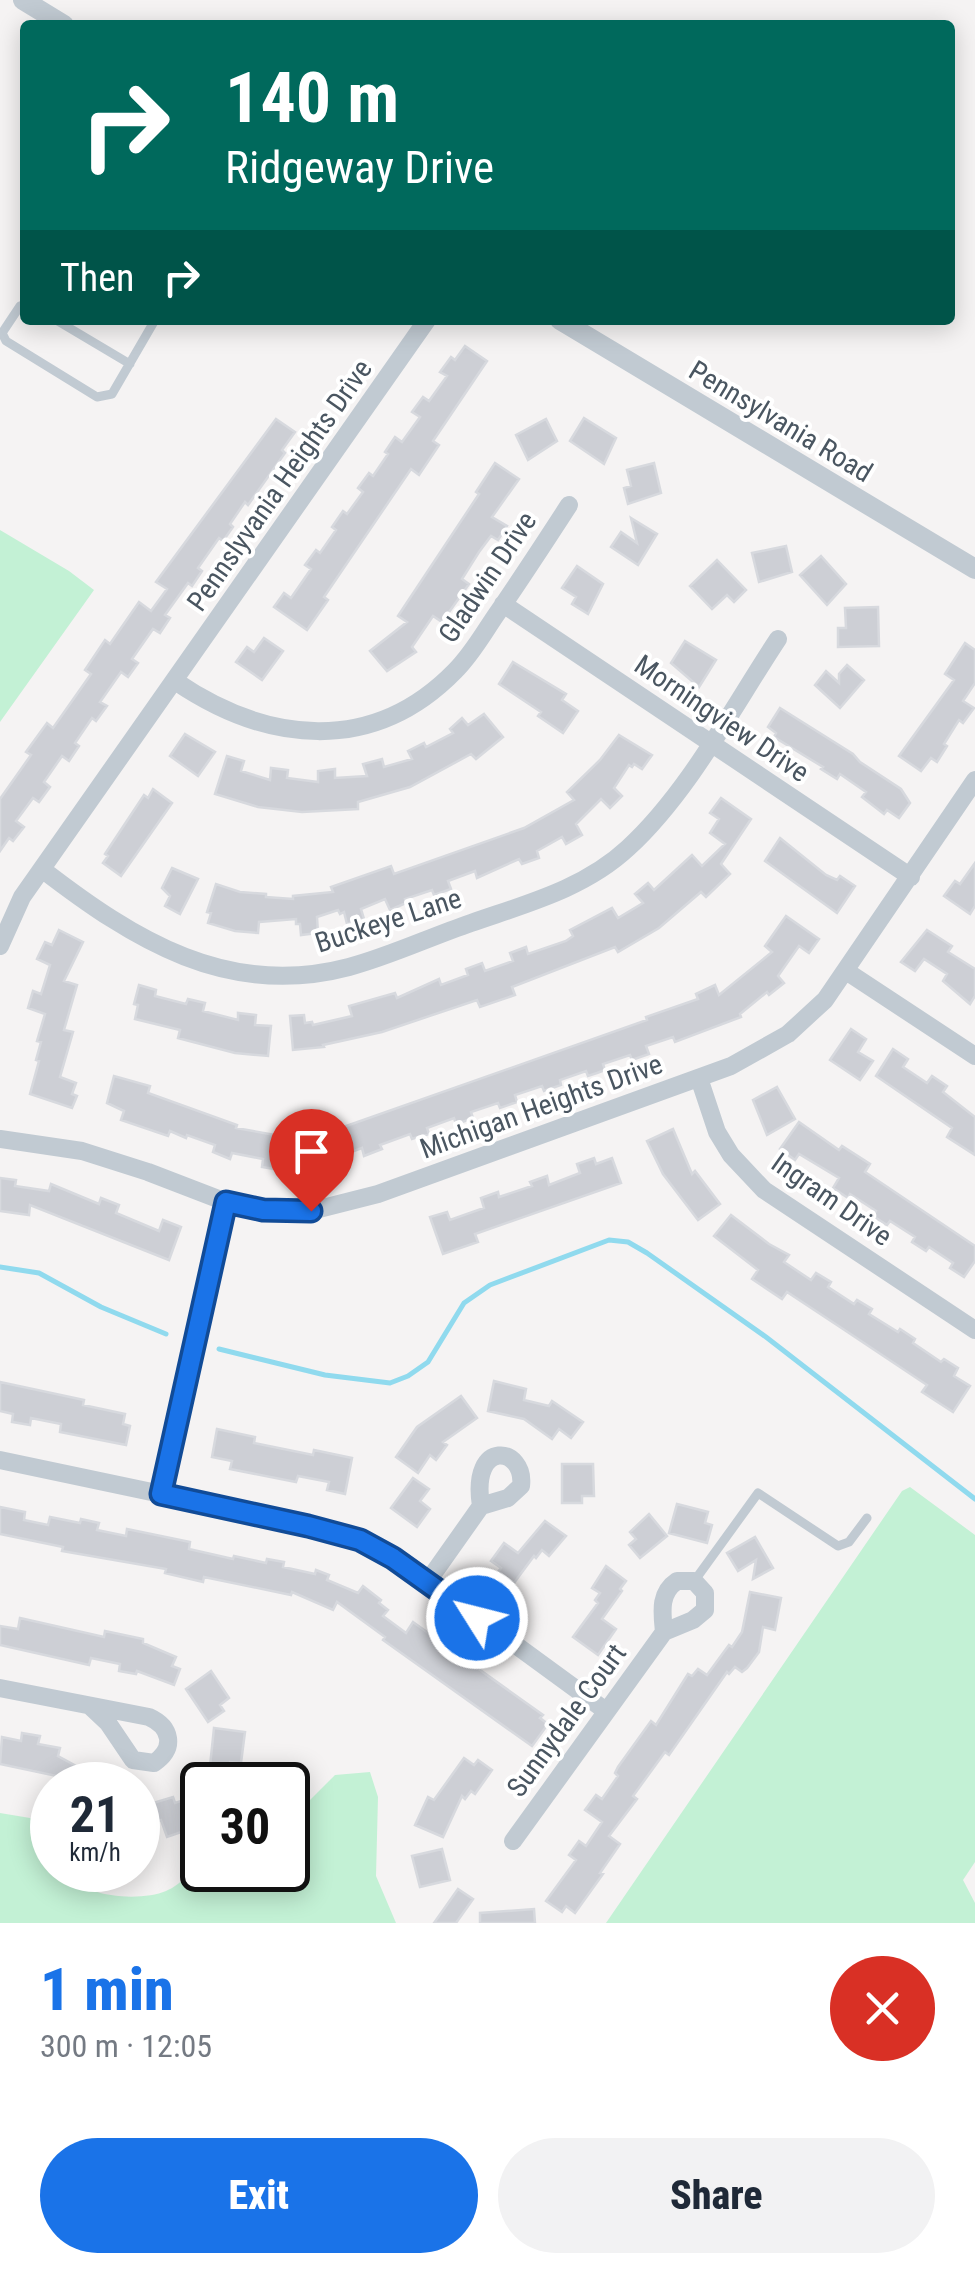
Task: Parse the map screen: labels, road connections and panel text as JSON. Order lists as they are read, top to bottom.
{
  "streets": {
    "street": [
      "Pennsylvania Road",
      "Pennslyvania Heights Drive",
      "Gladwin Drive",
      "Morningview Drive",
      "Buckeye Lane",
      "Michigan Heights Drive",
      "Ingram Drive",
      "Sunnydale Court"
    ]
  },
  "crossings": [
    ["Pennslyvania Heights Drive", "Gladwin Drive"],
    ["Pennslyvania Heights Drive", "Buckeye Lane"],
    ["Gladwin Drive", "Morningview Drive"],
    ["Morningview Drive", "Buckeye Lane"],
    ["Morningview Drive", "Michigan Heights Drive"],
    ["Michigan Heights Drive", "Ingram Drive"]
  ],
  "page": {
    "turn": ["140 m", "Ridgeway Drive"],
    "then": "Then",
    "speed": "21 km/h",
    "limit": "30",
    "heading": ["1 min", "300 m · 12:05"],
    "buttons": ["Exit", "Share"]
  }
}
